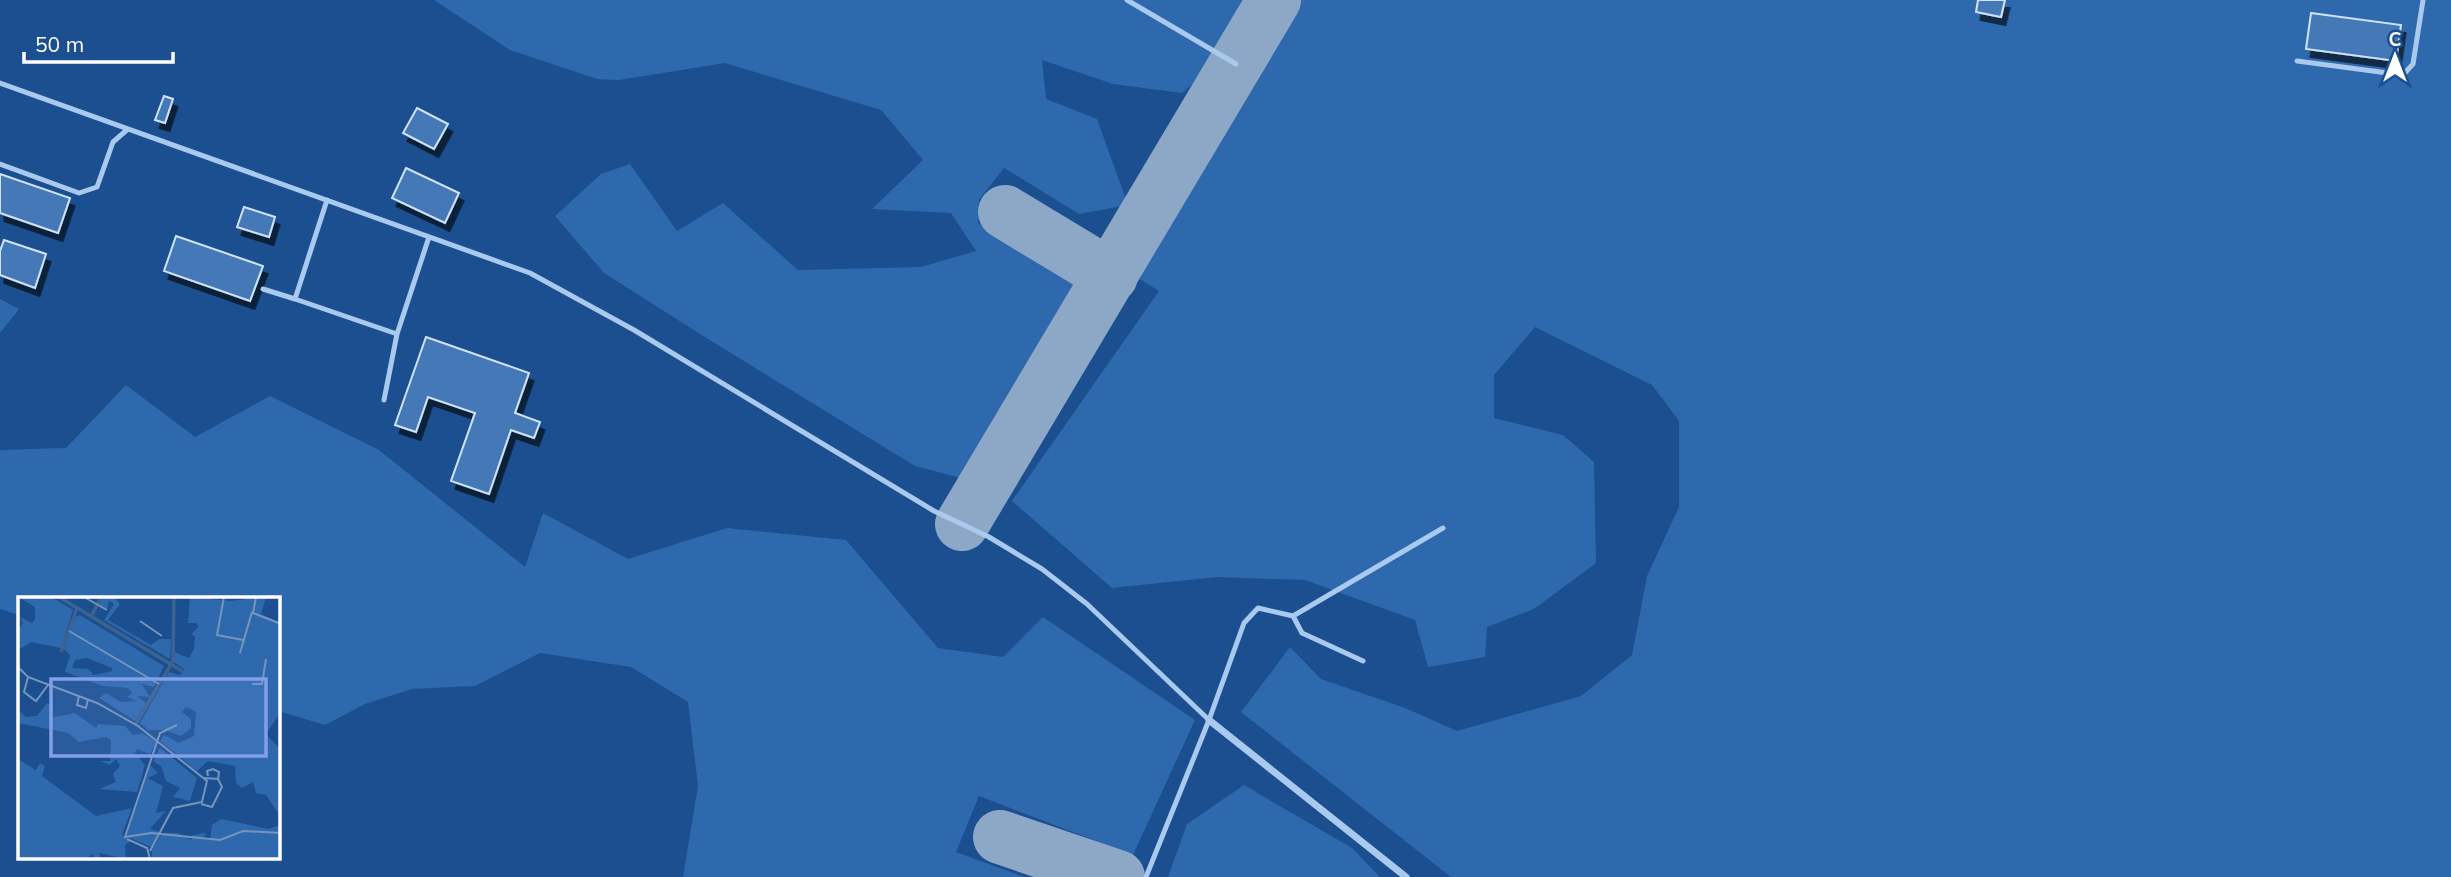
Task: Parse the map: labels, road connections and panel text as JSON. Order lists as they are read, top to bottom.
{
  "scale_bar": "50 m",
  "north": "top"
}
